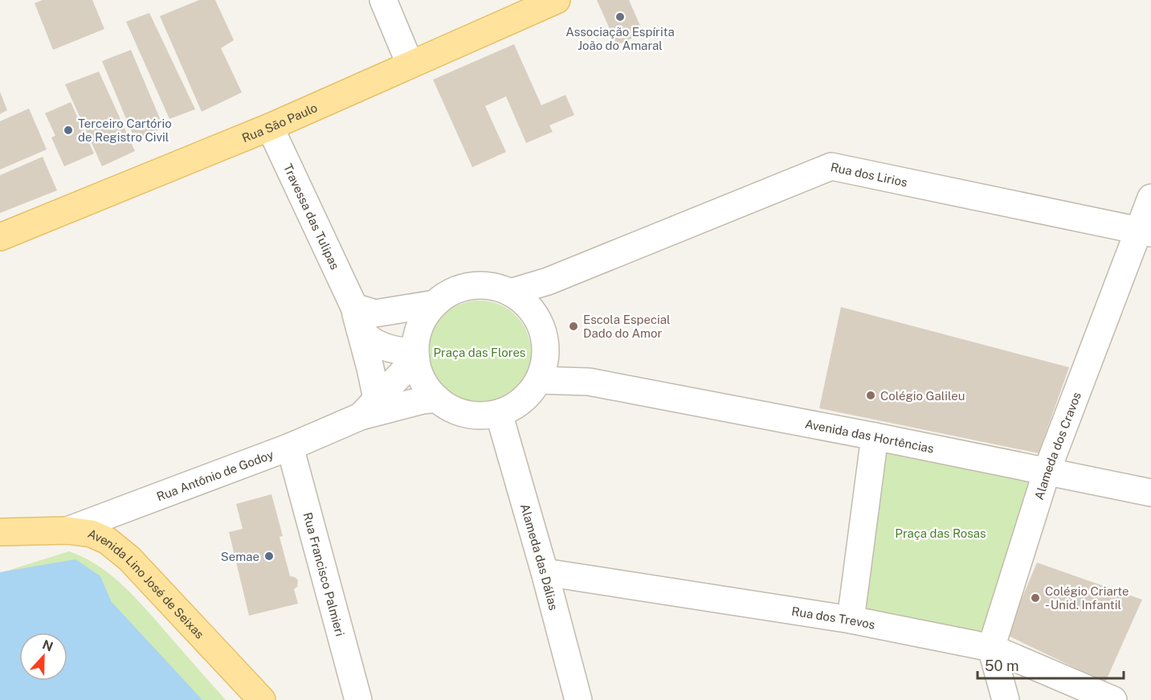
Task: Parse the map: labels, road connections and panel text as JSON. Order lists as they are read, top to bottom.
{
  "streets": {
    "main road": ["Rua São Paulo", "Avenida Lino José de Seixas"],
    "street": [
      "Rua dos Lirios",
      "Travessa das Tulipas",
      "Avenida das Hortências",
      "Alameda dos Cravos",
      "Rua Antônio de Godoy",
      "Alameda das Dálias",
      "Rua Francisco Palmieri",
      "Rua dos Trevos"
    ]
  },
  "crossings": [
    ["Rua São Paulo", "Travessa das Tulipas"],
    ["Rua dos Lirios", "Travessa das Tulipas"],
    ["Rua dos Lirios", "Avenida das Hortências"],
    ["Rua dos Lirios", "Alameda dos Cravos"],
    ["Rua dos Lirios", "Rua Antônio de Godoy"],
    ["Rua dos Lirios", "Alameda das Dálias"],
    ["Travessa das Tulipas", "Avenida das Hortências"],
    ["Travessa das Tulipas", "Rua Antônio de Godoy"],
    ["Travessa das Tulipas", "Alameda das Dálias"],
    ["Avenida das Hortências", "Alameda dos Cravos"],
    ["Avenida das Hortências", "Rua Antônio de Godoy"],
    ["Avenida das Hortências", "Alameda das Dálias"],
    ["Alameda dos Cravos", "Rua dos Trevos"],
    ["Rua Antônio de Godoy", "Alameda das Dálias"],
    ["Rua Antônio de Godoy", "Rua Francisco Palmieri"],
    ["Rua Antônio de Godoy", "Avenida Lino José de Seixas"],
    ["Alameda das Dálias", "Rua dos Trevos"]
  ],
  "parks": ["Praça das Flores", "Praça das Rosas"],
  "places": [
    "Associação Espírita João do Amaral",
    "Terceiro Cartório de Registro Civil",
    "Escola Especial Dado do Amor",
    "Colégio Galileu",
    "Semae",
    "Colégio Criarte - Unid. Infantil"
  ],
  "scale_bar": "50 m",
  "north": "top"
}
